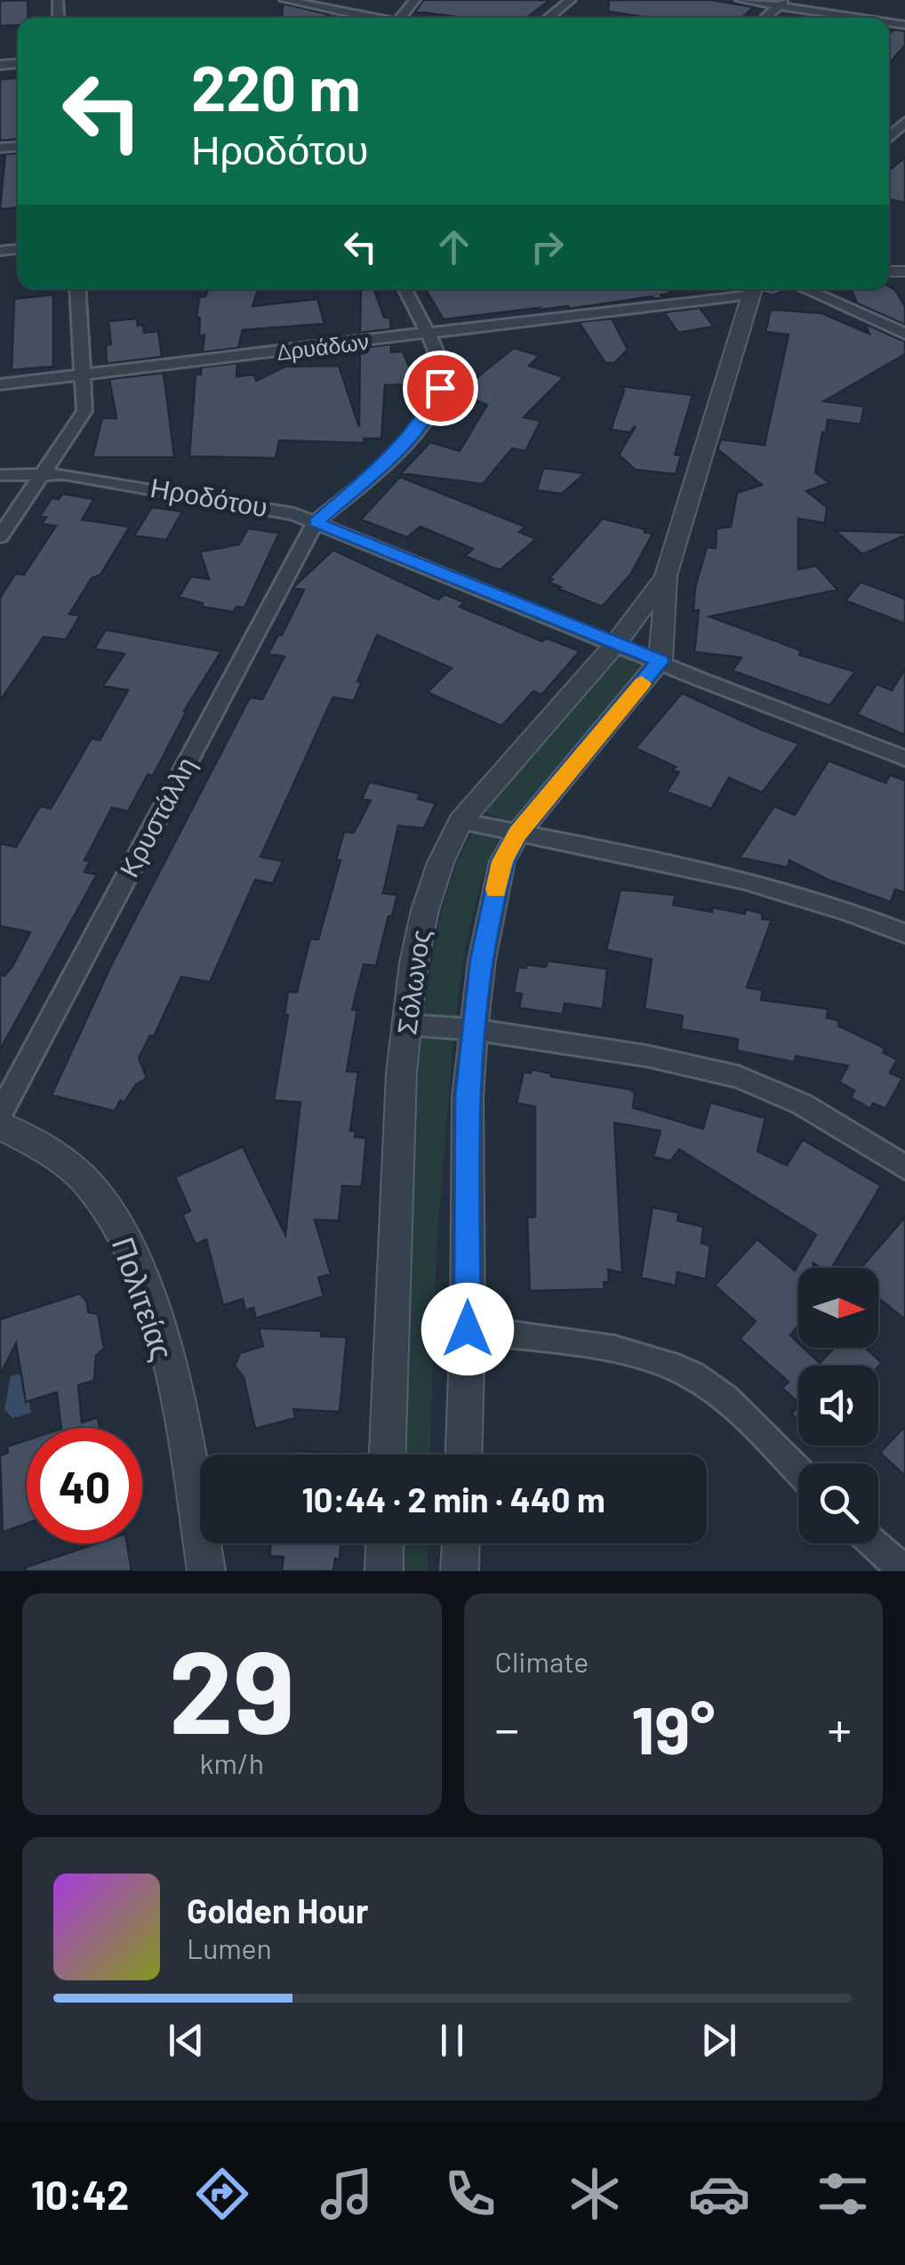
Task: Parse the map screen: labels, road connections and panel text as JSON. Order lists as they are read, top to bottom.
{
  "streets": {
    "street": [
      "Δρυάδων",
      "Ηροδότου",
      "Κρυστάλλη",
      "Σόλωνος",
      "Πολιτείας"
    ]
  },
  "crossings": [
    ["Ηροδότου", "Κρυστάλλη"],
    ["Ηροδότου", "Σόλωνος"]
  ],
  "north": "right",
  "page": {
    "turn": ["220 m", "Ηροδότου"],
    "limit": "40",
    "trip": "10:44 · 2 min · 440 m",
    "tile": [
      ["29", "km/h"],
      "Climate"
    ],
    "heat": ["−", "19°", "+"],
    "song": ["Golden Hour", "Lumen"],
    "tabs": "10:42"
  }
}
